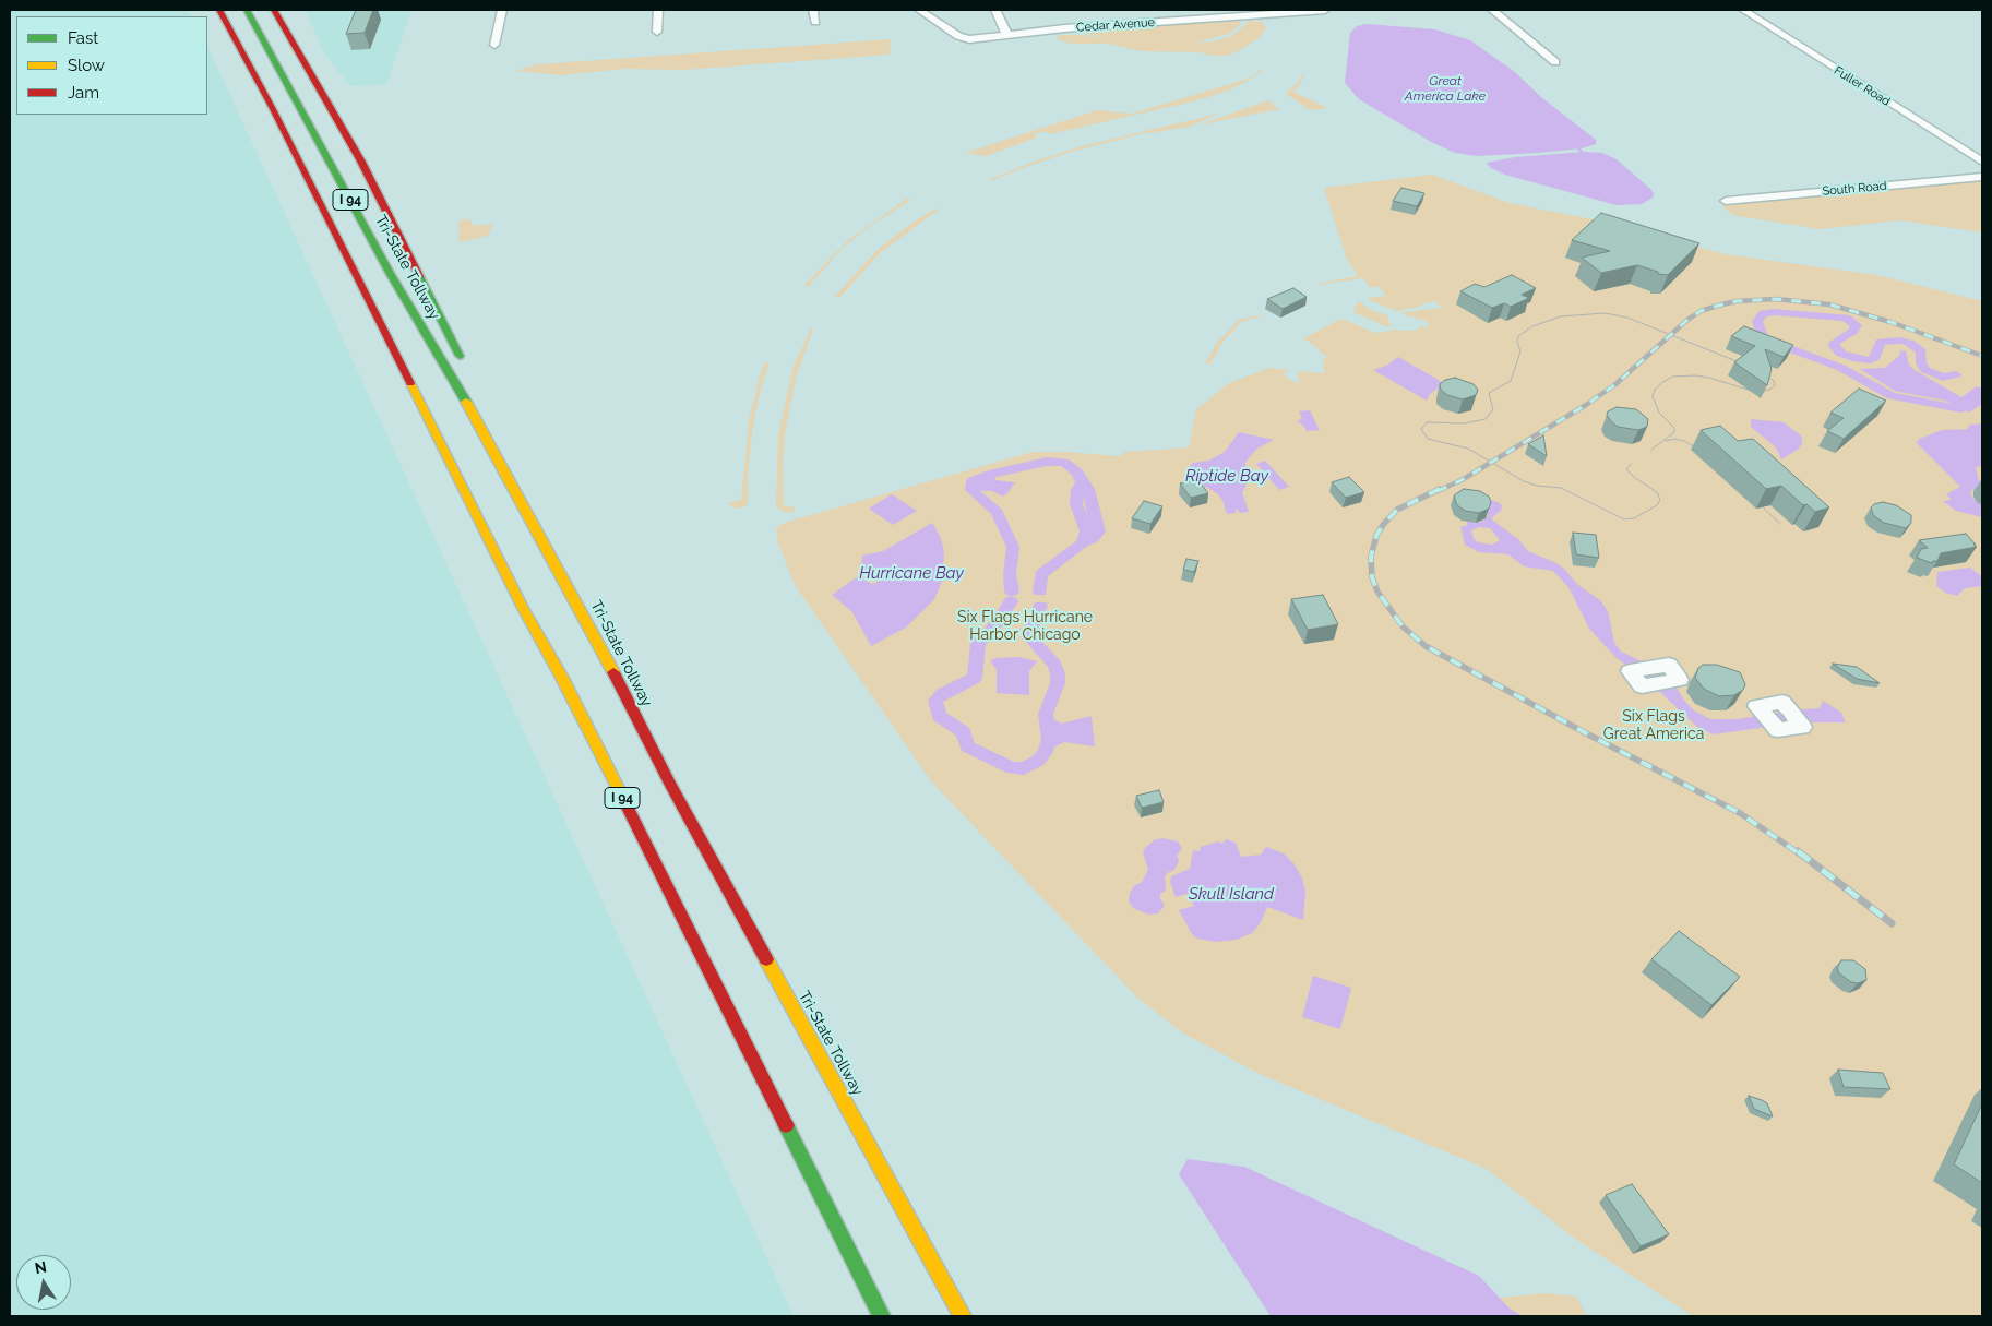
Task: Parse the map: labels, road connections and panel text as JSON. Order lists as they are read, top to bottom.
{
  "streets": {
    "highway": ["I 94", "Tri-State Tollway"],
    "street": ["Cedar Avenue", "Fuller Road", "South Road"]
  },
  "water": [
    "Great America Lake",
    "Riptide Bay",
    "Hurricane Bay",
    "Skull Island"
  ],
  "parks": ["Six Flags Hurricane Harbor Chicago", "Six Flags Great America"],
  "legend": ["Fast", "Slow", "Jam"],
  "north": "top"
}
